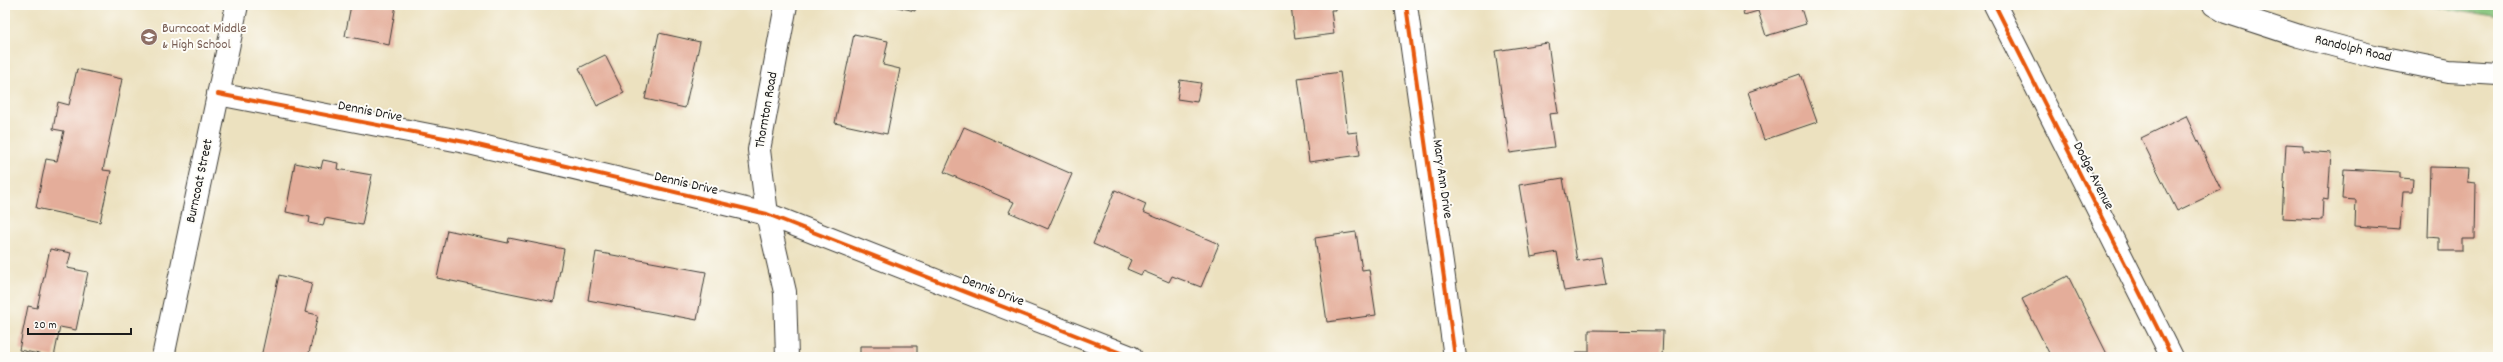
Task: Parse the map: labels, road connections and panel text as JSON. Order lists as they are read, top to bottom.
{
  "streets": {
    "street": [
      "Randolph Road",
      "Thornton Road",
      "Dennis Drive",
      "Dodge Avenue",
      "Mary Ann Drive",
      "Burncoat Street"
    ]
  },
  "crossings": [
    ["Thornton Road", "Dennis Drive"],
    ["Dennis Drive", "Burncoat Street"]
  ],
  "places": {
    "school or university": ["Burncoat Middle & High School"]
  },
  "scale_bar": "20 m"
}
